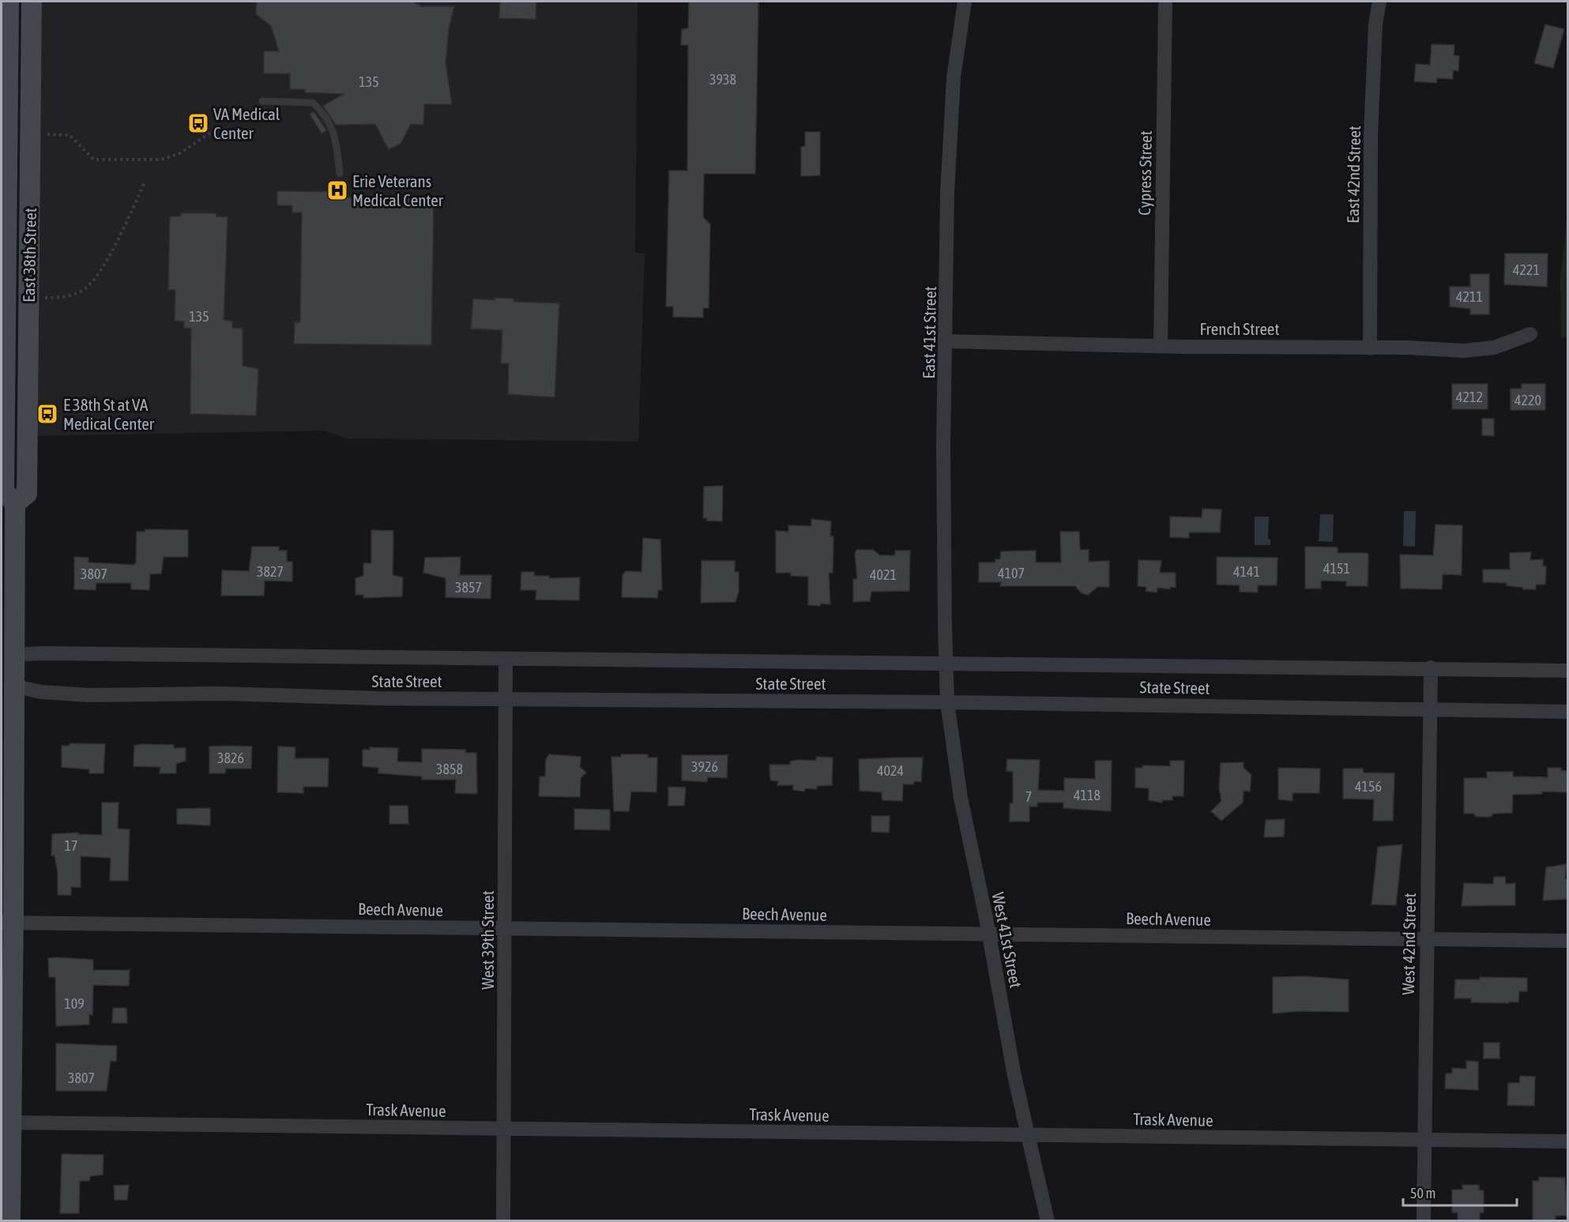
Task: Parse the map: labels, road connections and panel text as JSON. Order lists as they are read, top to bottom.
{
  "streets": {
    "main road": ["East 38th Street"],
    "street": [
      "Cypress Street",
      "East 42nd Street",
      "French Street",
      "East 41st Street",
      "State Street",
      "Beech Avenue",
      "West 39th Street",
      "West 41st Street",
      "West 42nd Street",
      "Trask Avenue"
    ]
  },
  "crossings": [
    ["Cypress Street", "French Street"],
    ["East 42nd Street", "French Street"],
    ["East 38th Street", "State Street"],
    ["East 38th Street", "Beech Avenue"],
    ["East 38th Street", "Trask Avenue"],
    ["French Street", "East 41st Street"],
    ["East 41st Street", "State Street"],
    ["East 41st Street", "West 41st Street"],
    ["State Street", "West 39th Street"],
    ["State Street", "West 41st Street"],
    ["State Street", "West 42nd Street"],
    ["Beech Avenue", "West 39th Street"],
    ["Beech Avenue", "West 41st Street"],
    ["Beech Avenue", "West 42nd Street"],
    ["West 39th Street", "Trask Avenue"],
    ["West 41st Street", "Trask Avenue"],
    ["West 42nd Street", "Trask Avenue"]
  ],
  "places": {
    "bus stop": ["VA Medical Center", "E 38th St at VA Medical Center"],
    "hospital": ["Erie Veterans Medical Center"]
  },
  "house_numbers": [
    "3938",
    "135",
    "4221",
    "4211",
    "135",
    "4212",
    "4220",
    "4151",
    "3827",
    "4141",
    "4107",
    "3807",
    "4021",
    "3857",
    "3826",
    "3926",
    "3858",
    "4024",
    "4156",
    "4118",
    "7",
    "17",
    "109",
    "3807"
  ],
  "scale_bar": "50 m"
}
